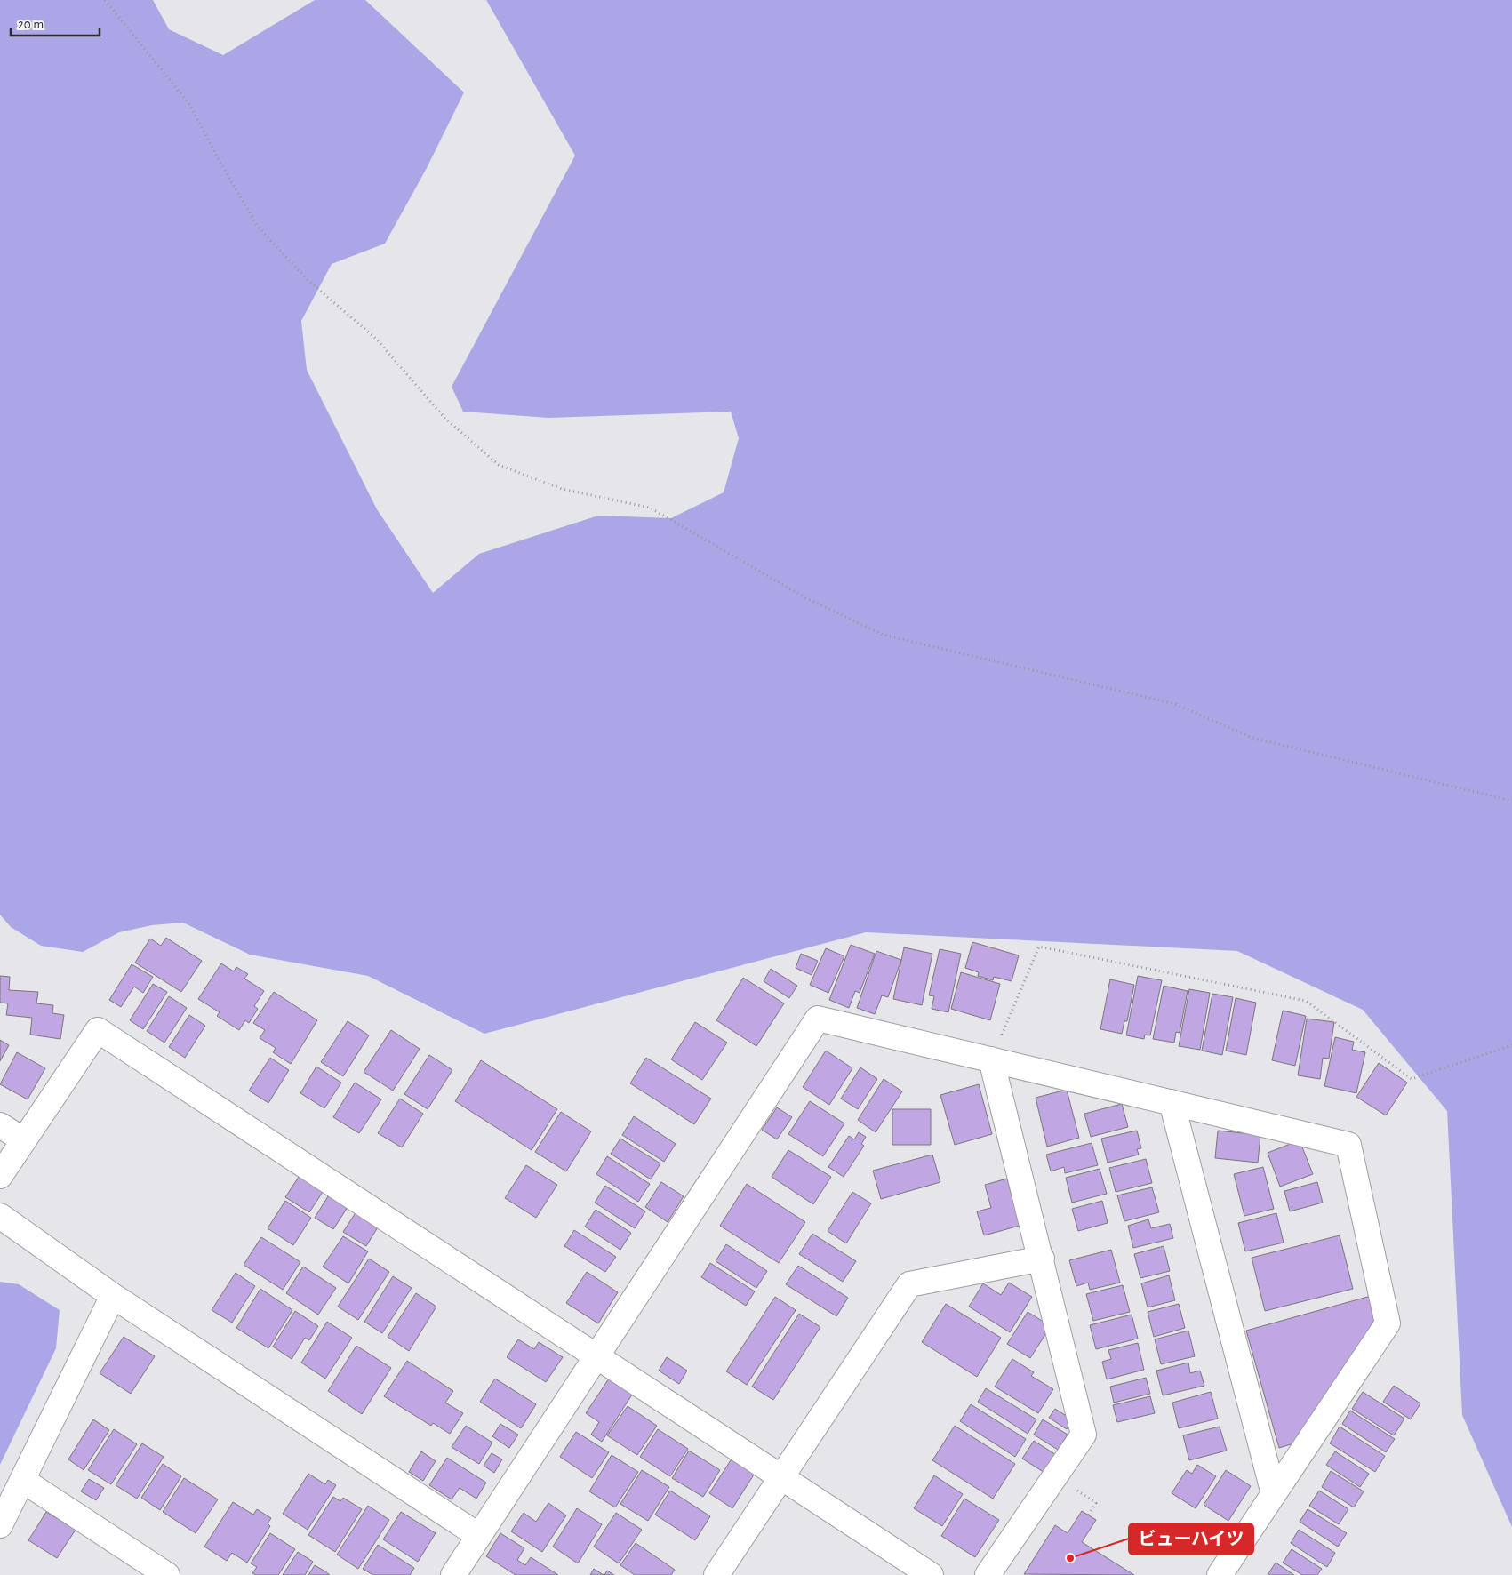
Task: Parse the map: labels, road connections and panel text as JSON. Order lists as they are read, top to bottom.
{
  "places": ["ビューハイツ"],
  "scale_bar": "20 m"
}
